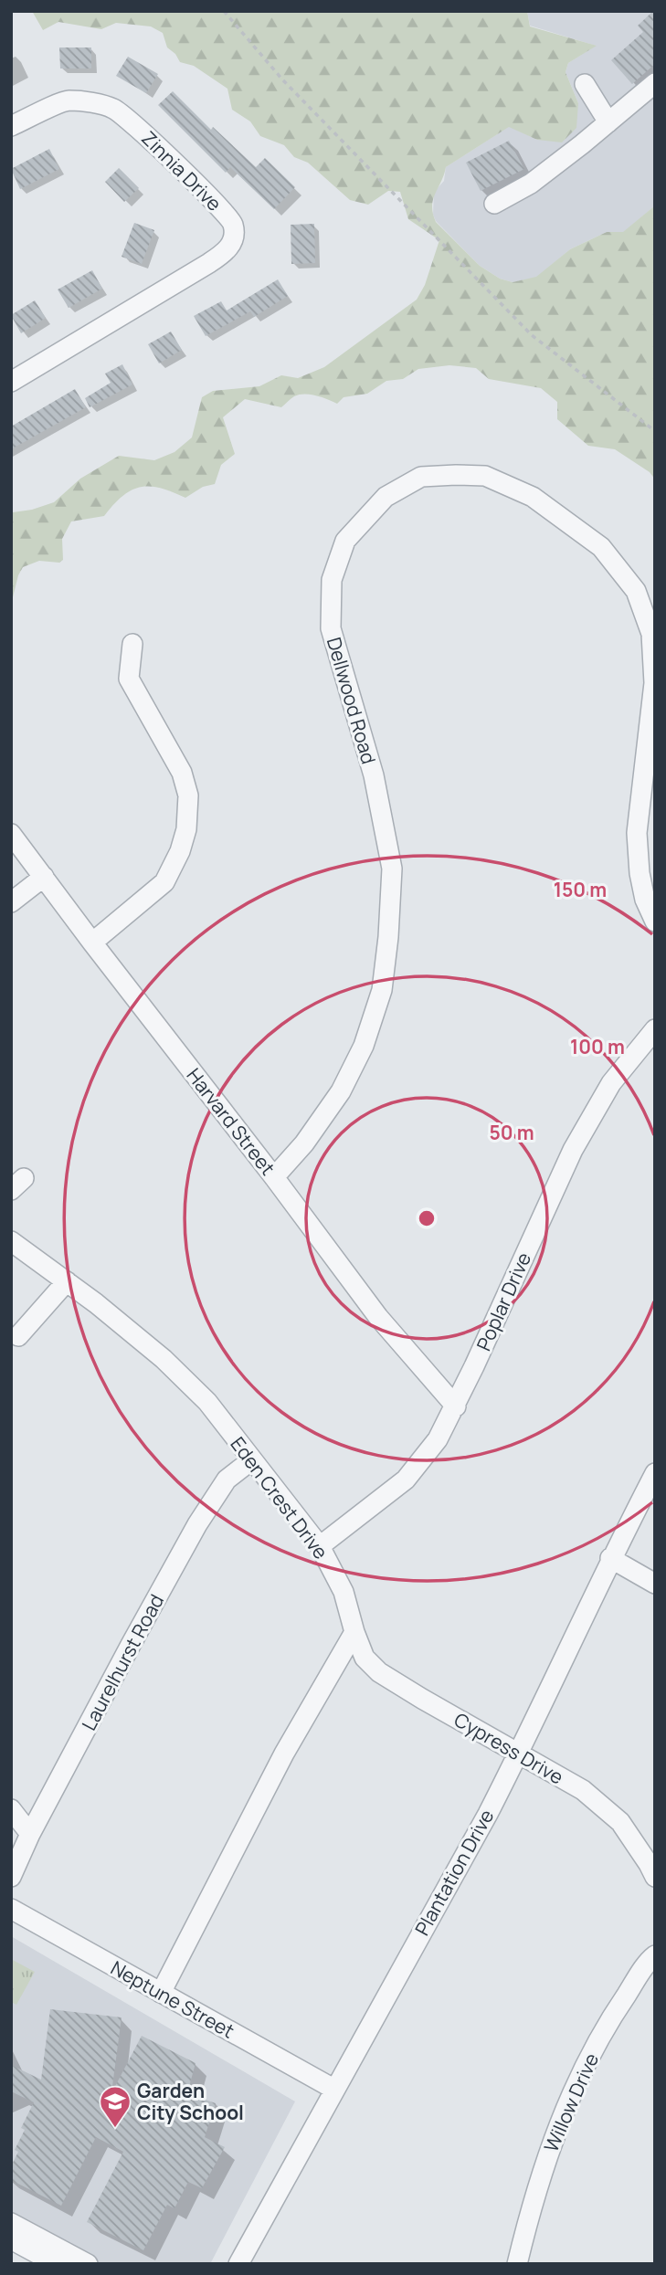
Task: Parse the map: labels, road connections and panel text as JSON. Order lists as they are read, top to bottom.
{
  "streets": {
    "street": [
      "Zinnia Drive",
      "Dellwood Road",
      "Harvard Street",
      "Poplar Drive",
      "Eden Crest Drive",
      "Laurelhurst Road",
      "Cypress Drive",
      "Plantation Drive",
      "Neptune Street",
      "Willow Drive"
    ]
  },
  "crossings": [
    ["Dellwood Road", "Harvard Street"],
    ["Harvard Street", "Poplar Drive"],
    ["Poplar Drive", "Eden Crest Drive"],
    ["Eden Crest Drive", "Laurelhurst Road"],
    ["Eden Crest Drive", "Cypress Drive"],
    ["Cypress Drive", "Plantation Drive"],
    ["Plantation Drive", "Neptune Street"]
  ],
  "places": {
    "school or university": ["Garden City School"]
  },
  "rings": ["150 m", "100 m", "50 m"]
}
